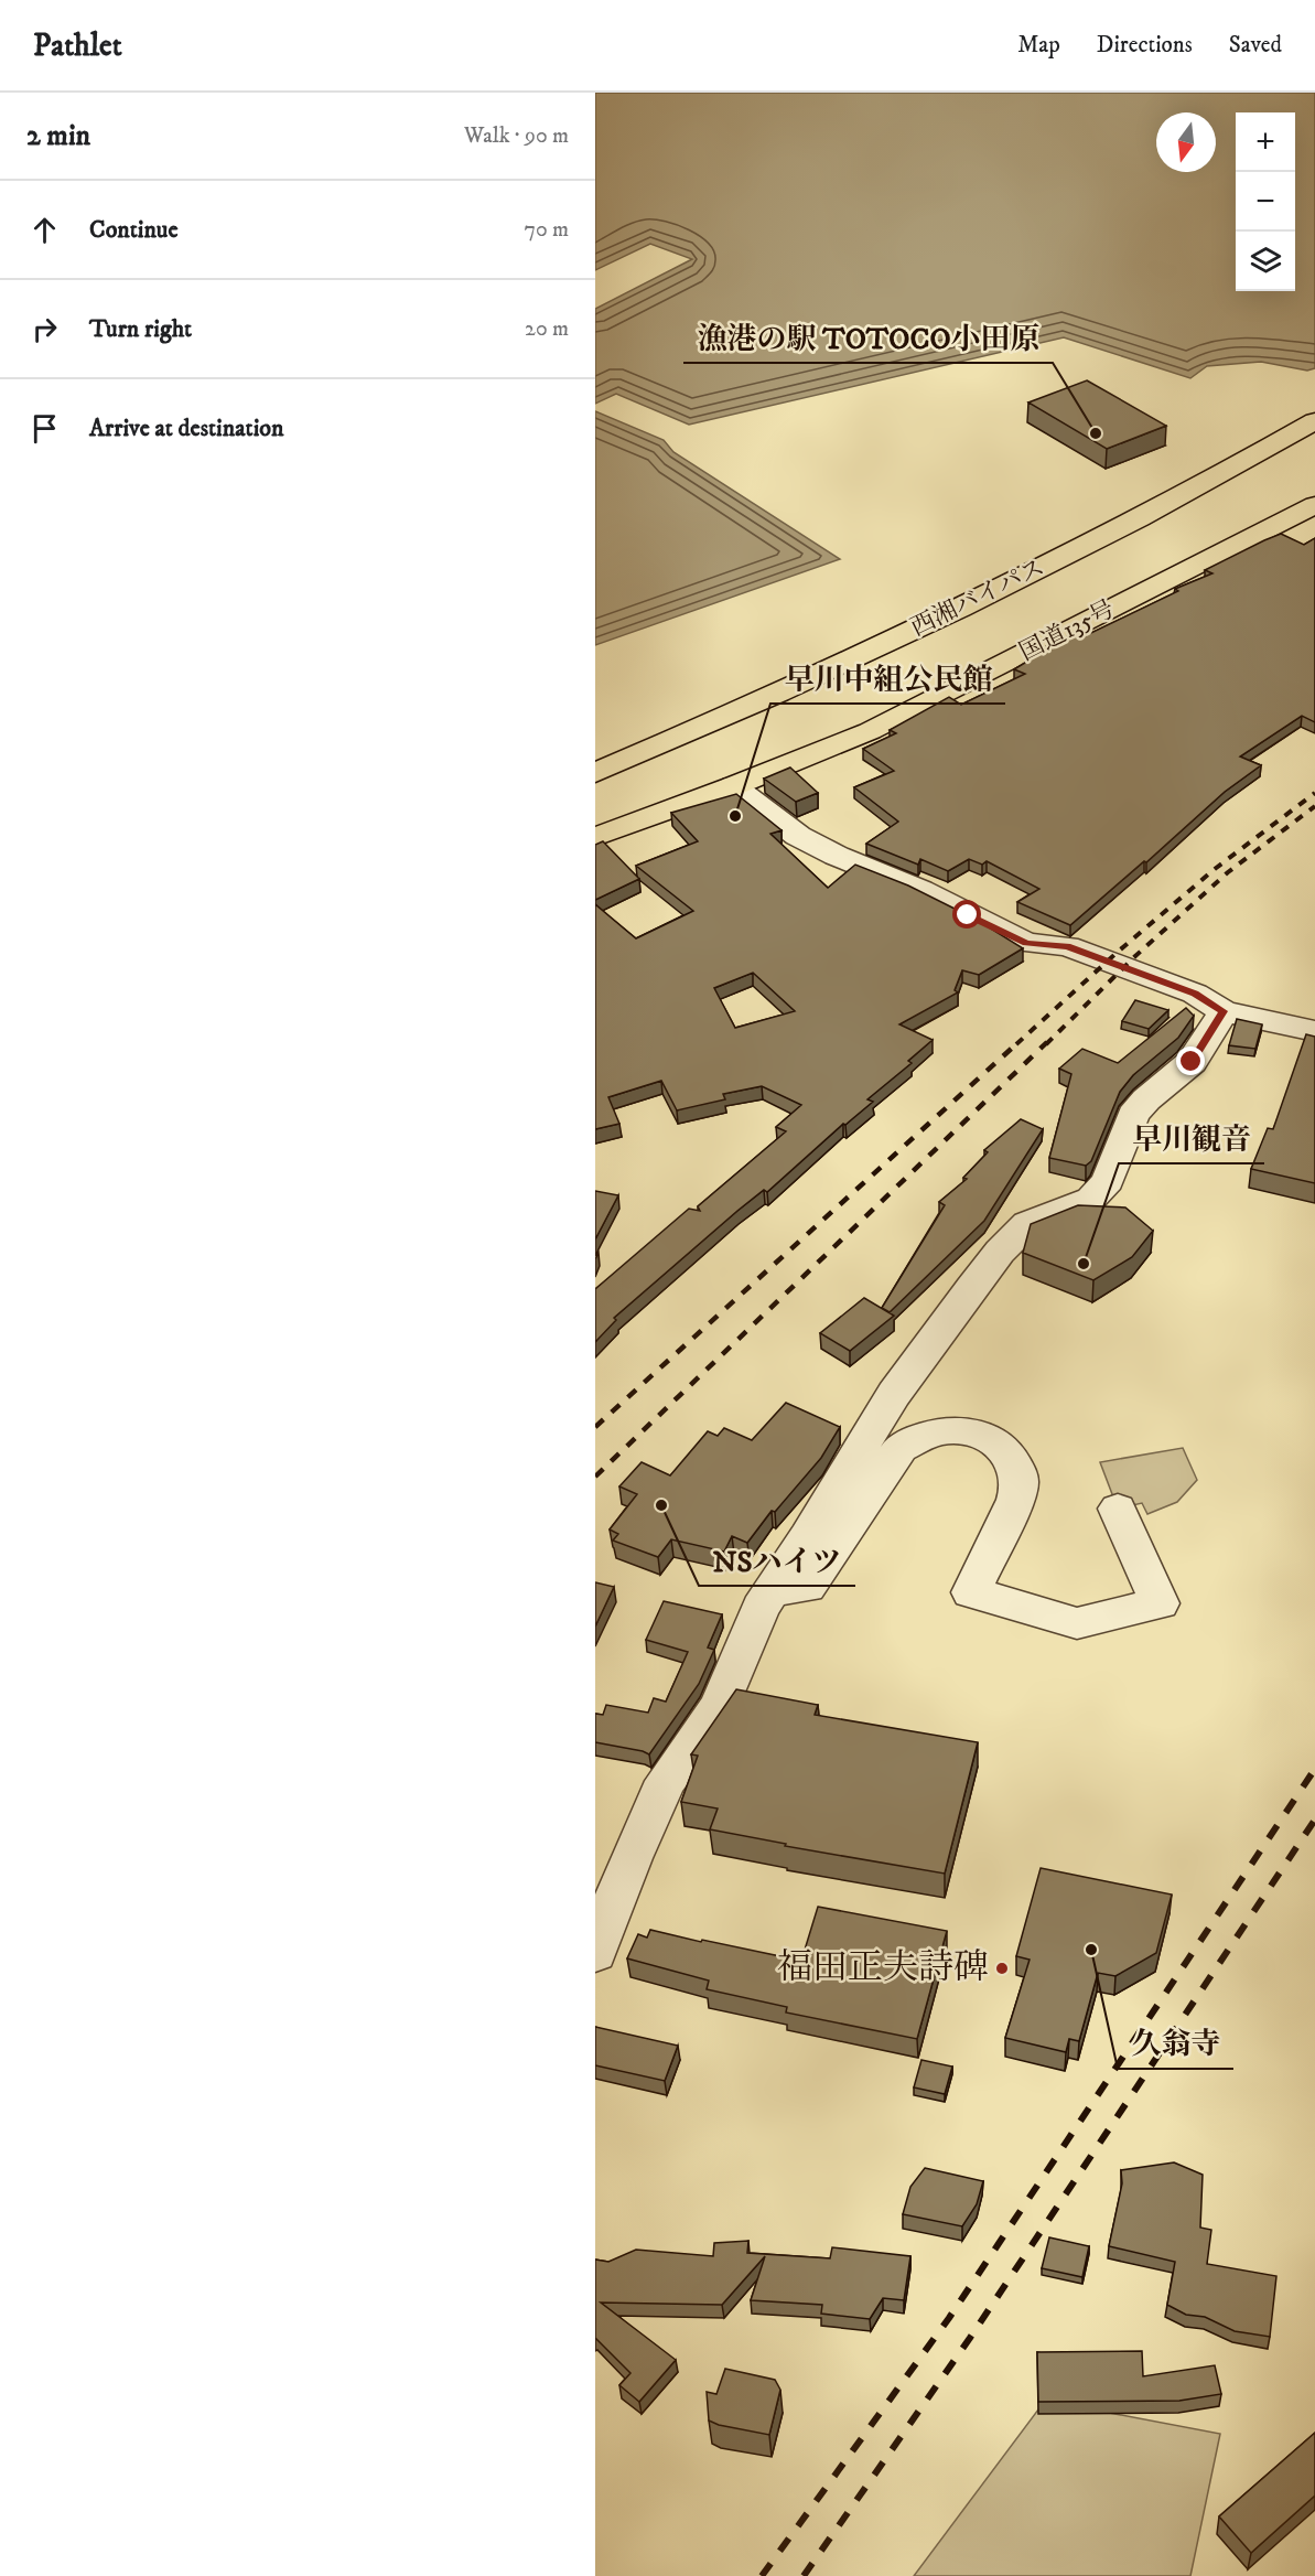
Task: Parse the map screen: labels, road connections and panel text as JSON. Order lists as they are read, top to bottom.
{
  "streets": {
    "highway": ["西湘バイパス", "国道135号"]
  },
  "places": [
    "漁港の駅 TOTOCO小田原",
    "早川中組公民館",
    "早川観音",
    "NSハイツ",
    "久翁寺",
    "福田正夫詩碑"
  ],
  "north": "bottom",
  "page": {
    "header": "Pathlet",
    "nav": ["Map", "Directions", "Saved"],
    "heading": ["2 min", "Walk · 90 m"],
    "map_buttons": ["+", "−"],
    "list": [
      ["Continue", "70 m"],
      ["Turn right", "20 m"],
      "Arrive at destination"
    ]
  }
}
